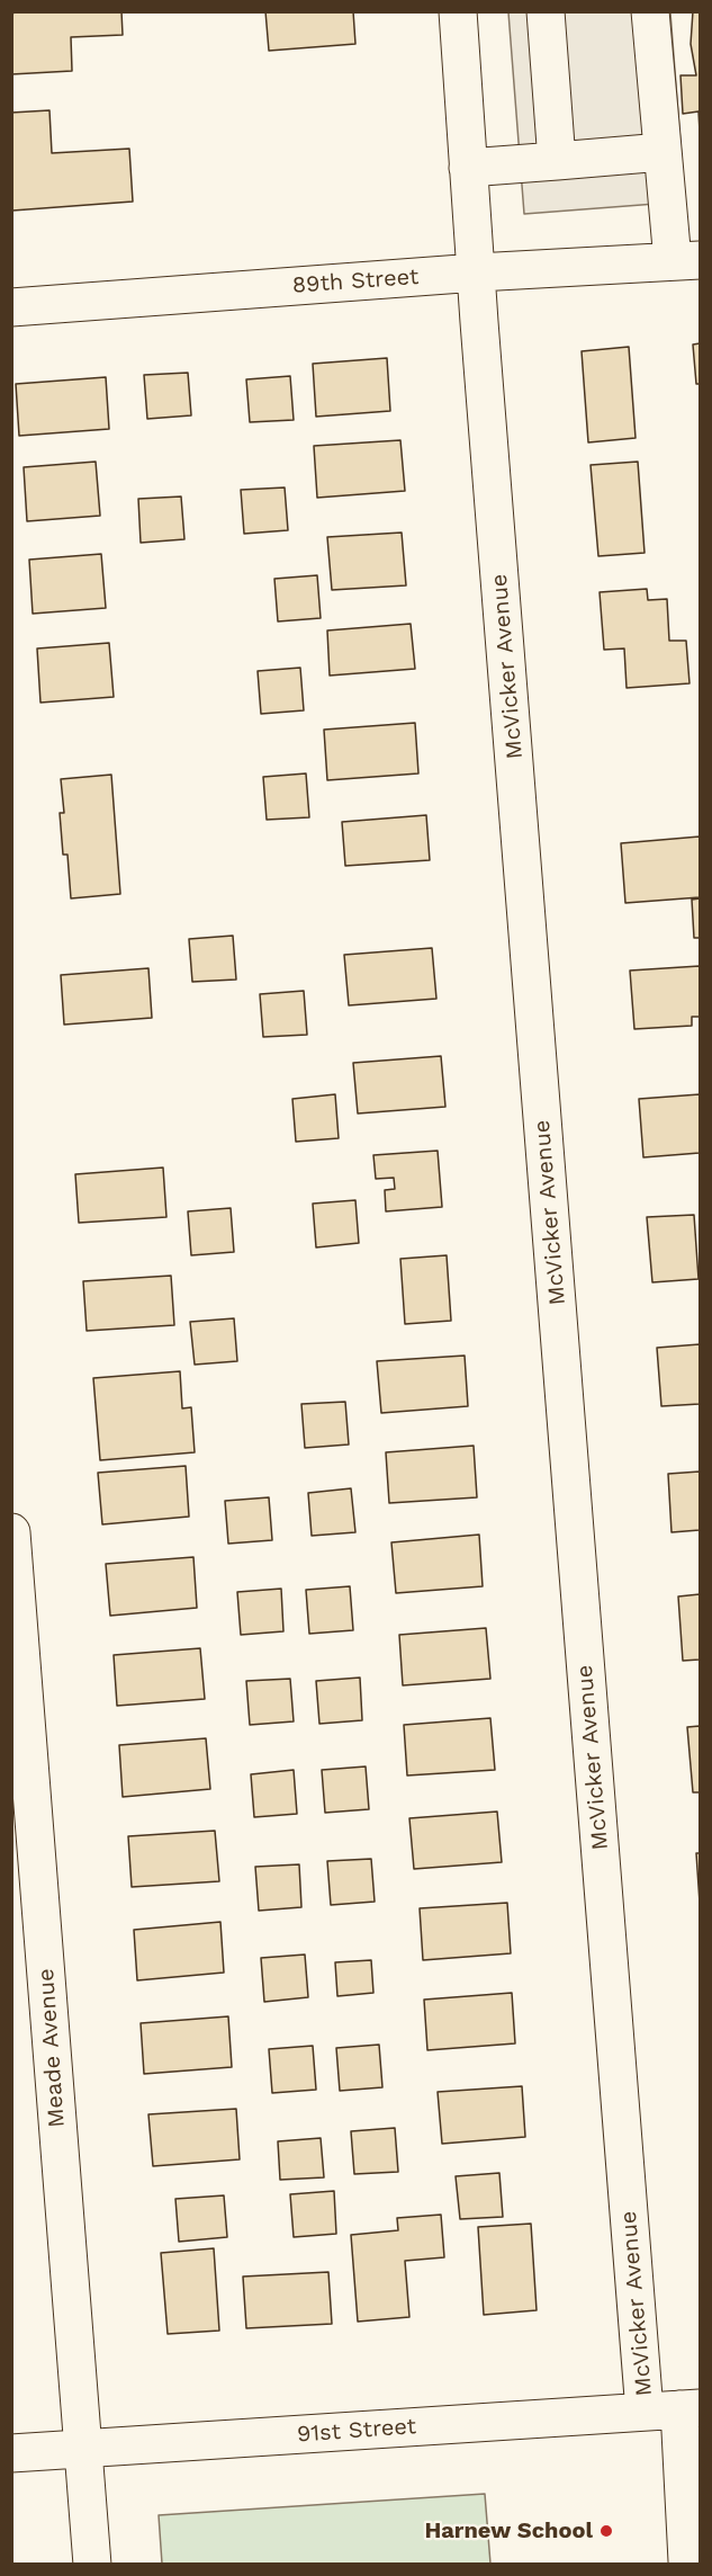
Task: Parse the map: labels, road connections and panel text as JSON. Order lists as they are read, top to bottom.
{
  "streets": {
    "street": [
      "89th Street",
      "McVicker Avenue",
      "Meade Avenue",
      "91st Street"
    ]
  },
  "crossings": [
    ["89th Street", "McVicker Avenue"],
    ["McVicker Avenue", "91st Street"],
    ["Meade Avenue", "91st Street"]
  ],
  "places": ["Harnew School"]
}
